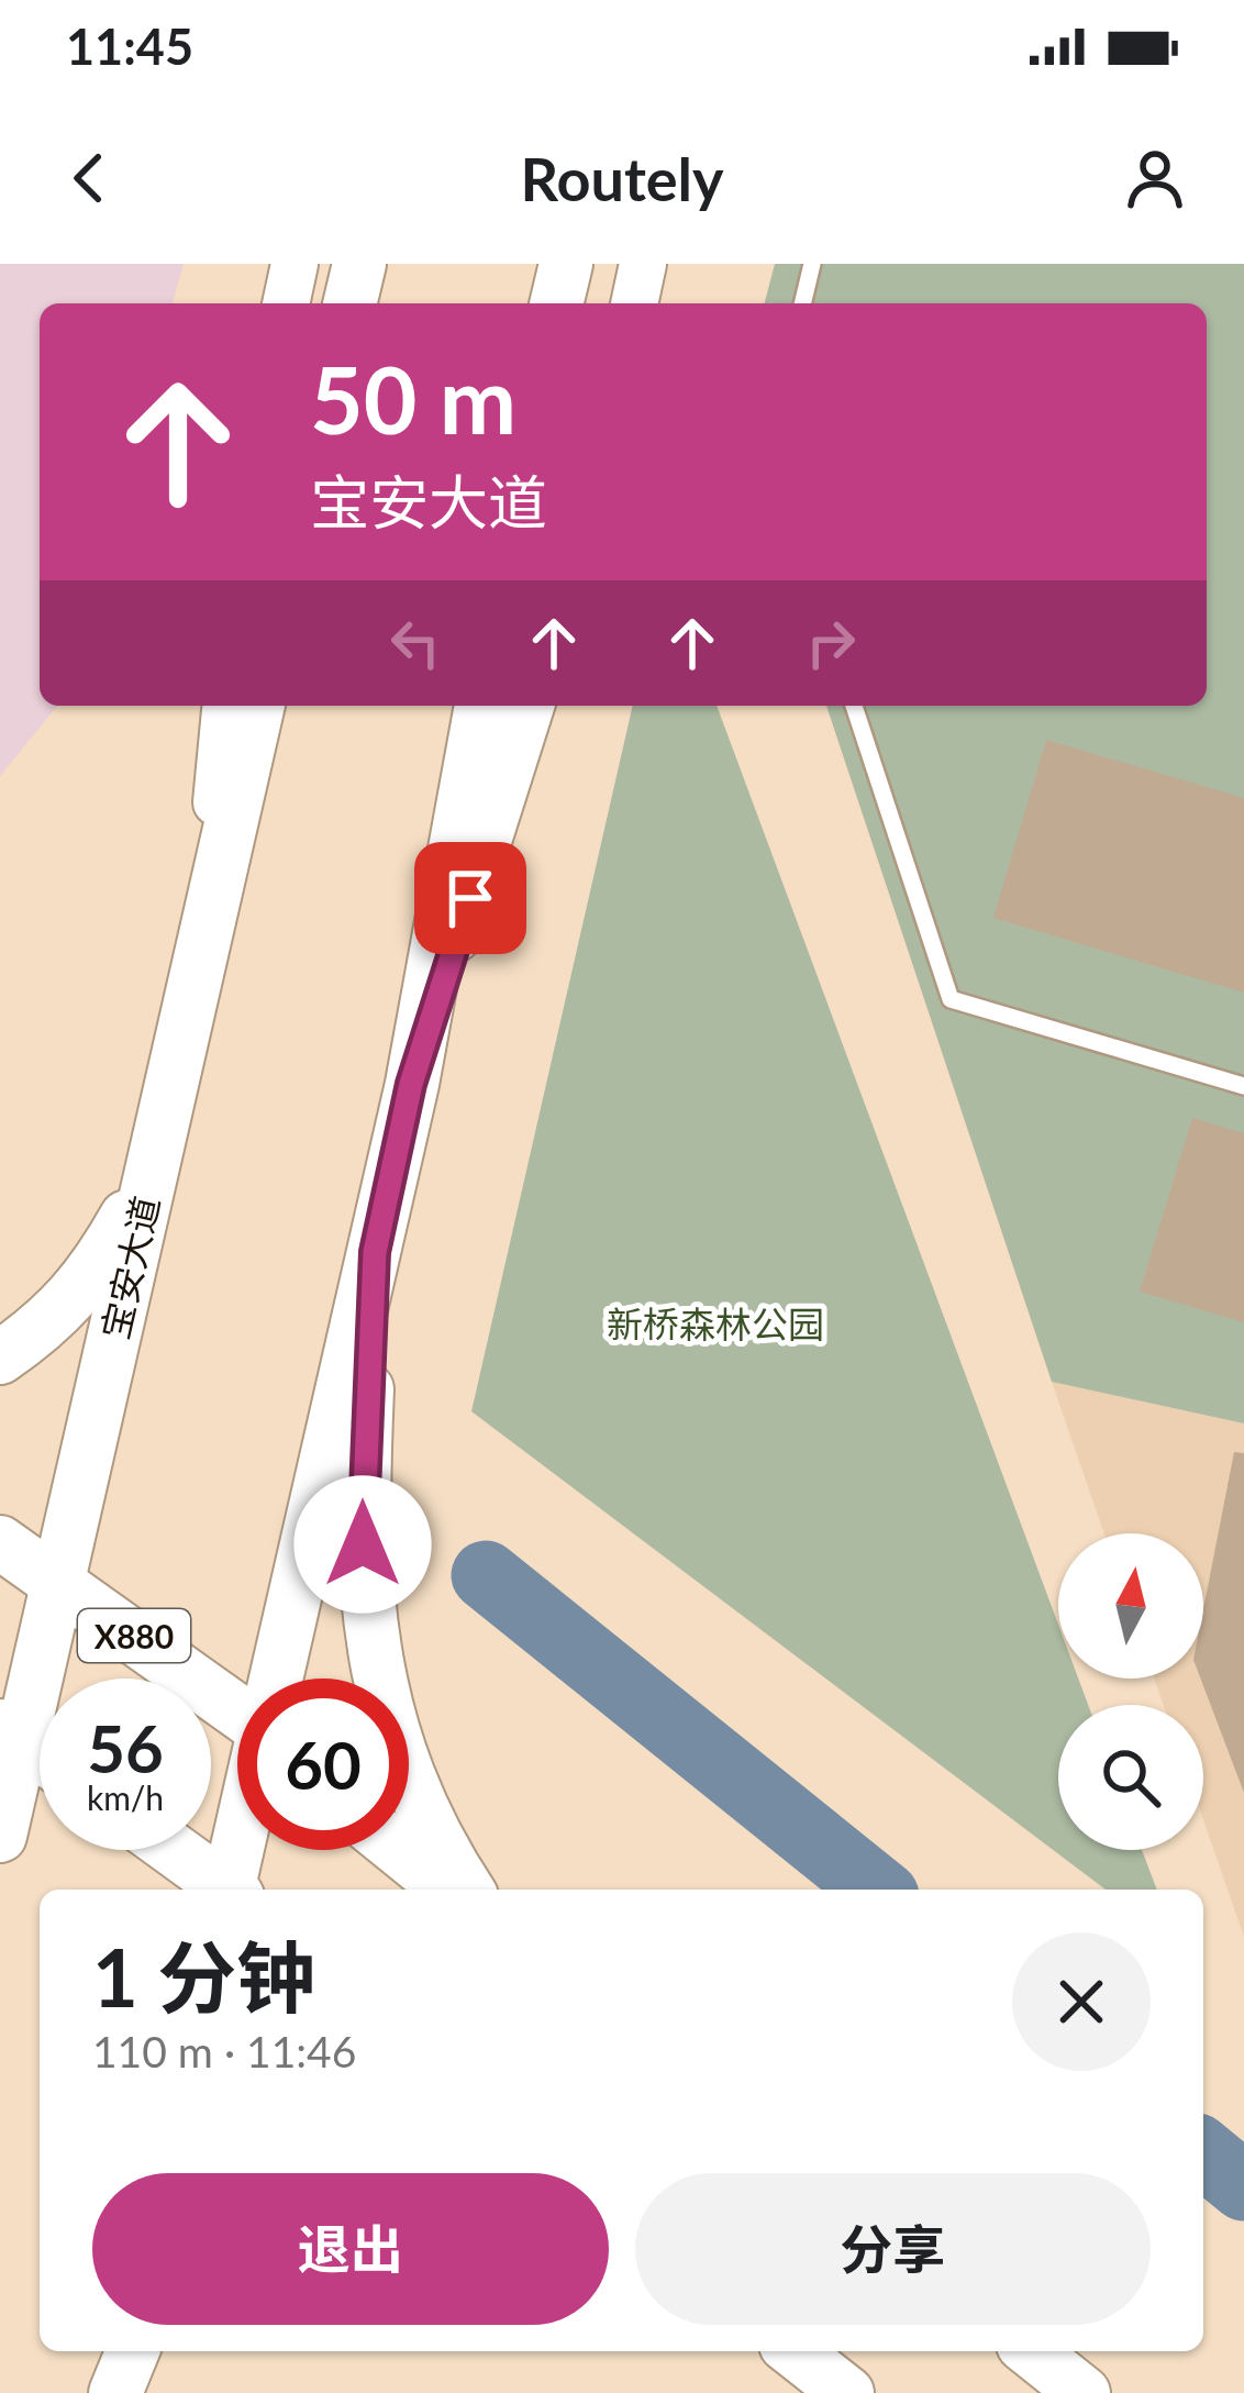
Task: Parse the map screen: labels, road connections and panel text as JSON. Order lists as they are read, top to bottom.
{
  "streets": {
    "main road": ["宝安大道", "X880"]
  },
  "crossings": [
    ["宝安大道", "X880"]
  ],
  "parks": ["新桥森林公园"],
  "north": "top",
  "page": {
    "status": "11:45",
    "header": "Routely",
    "turn": ["50 m", "宝安大道"],
    "speed": "56 km/h",
    "limit": "60",
    "heading": ["1 分钟", "110 m · 11:46"],
    "buttons": ["退出", "分享"]
  }
}
